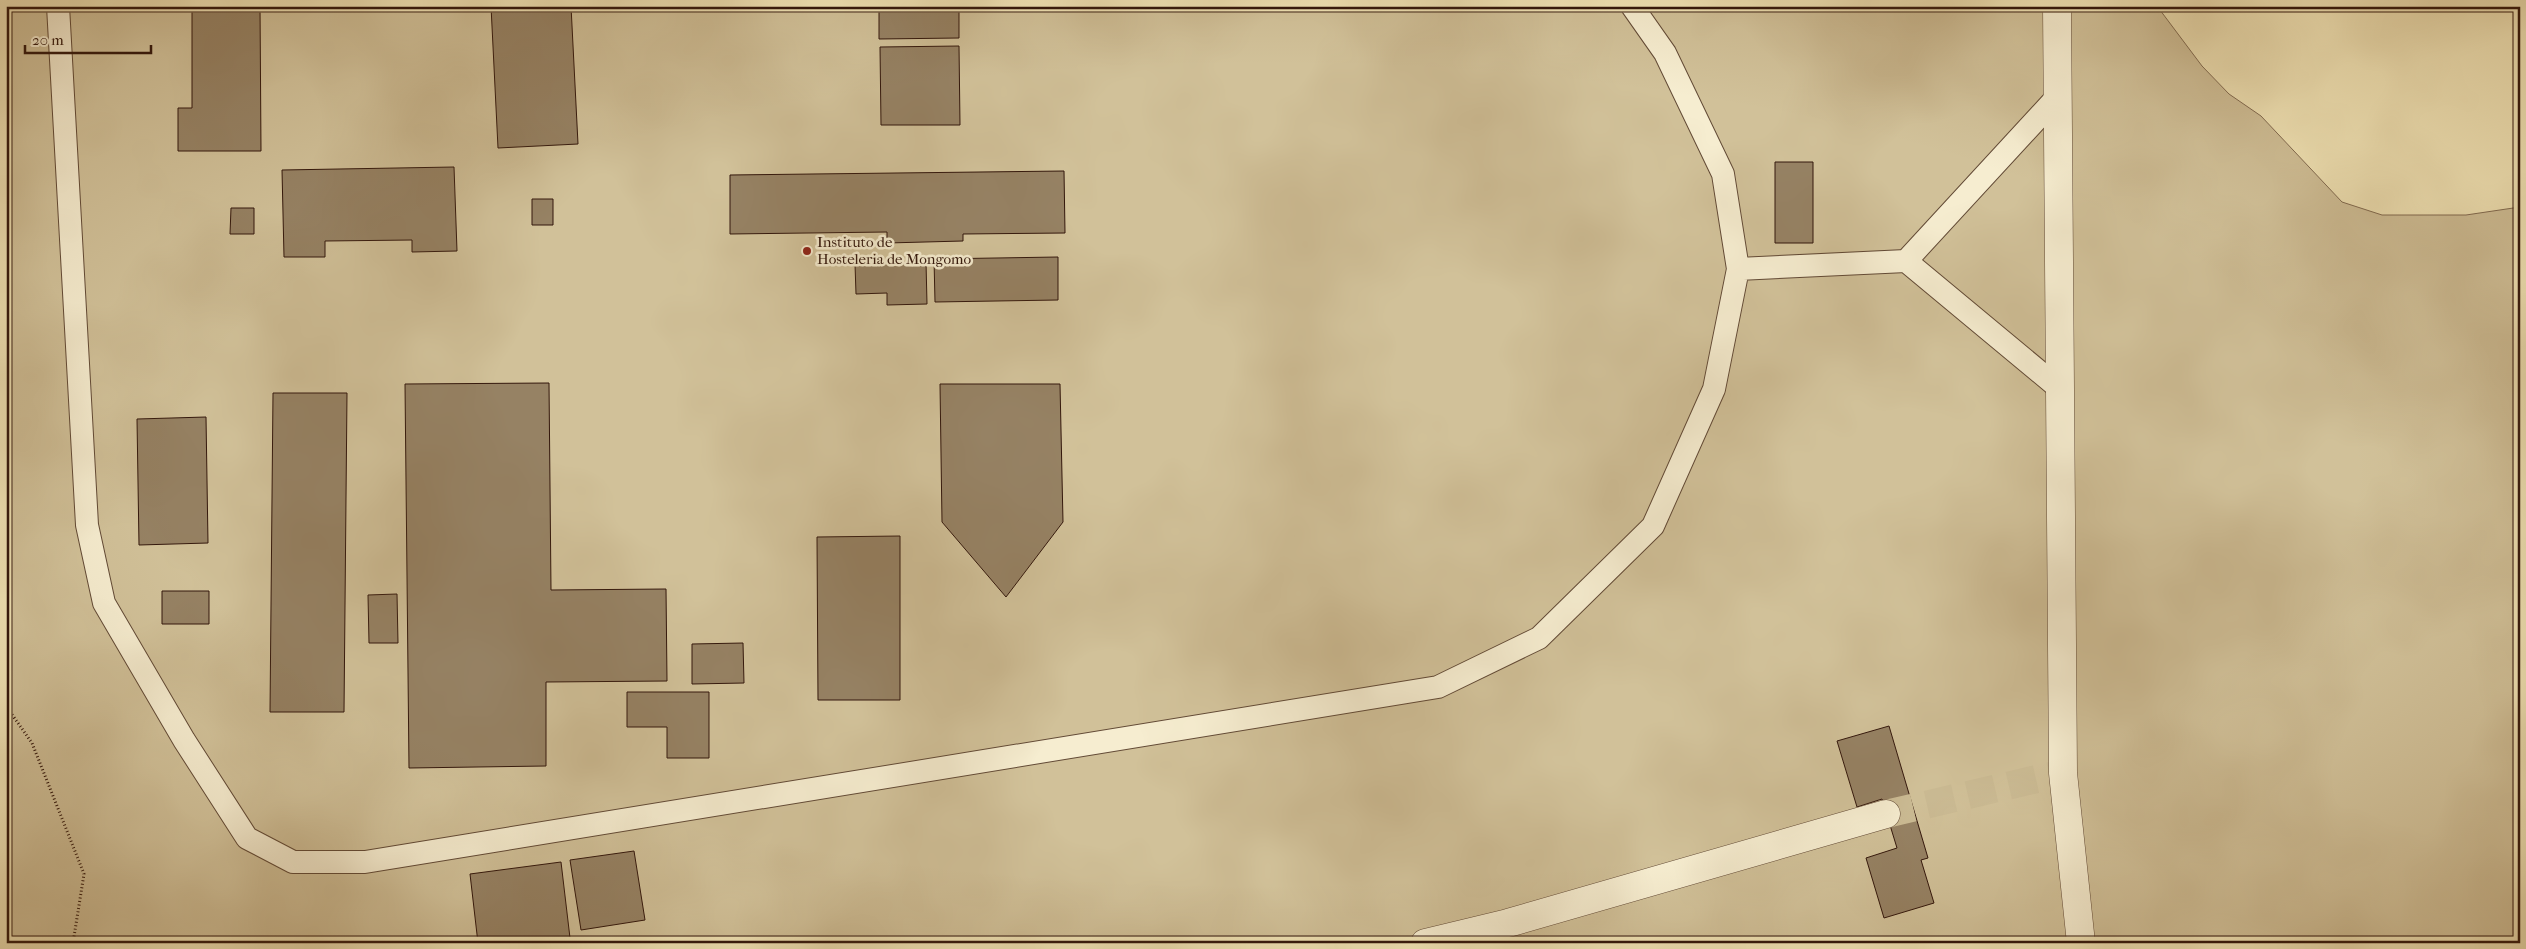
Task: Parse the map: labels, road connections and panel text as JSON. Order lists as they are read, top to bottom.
{
  "places": ["Instituto de Hosteleria de Mongomo"],
  "scale_bar": "20 m"
}
